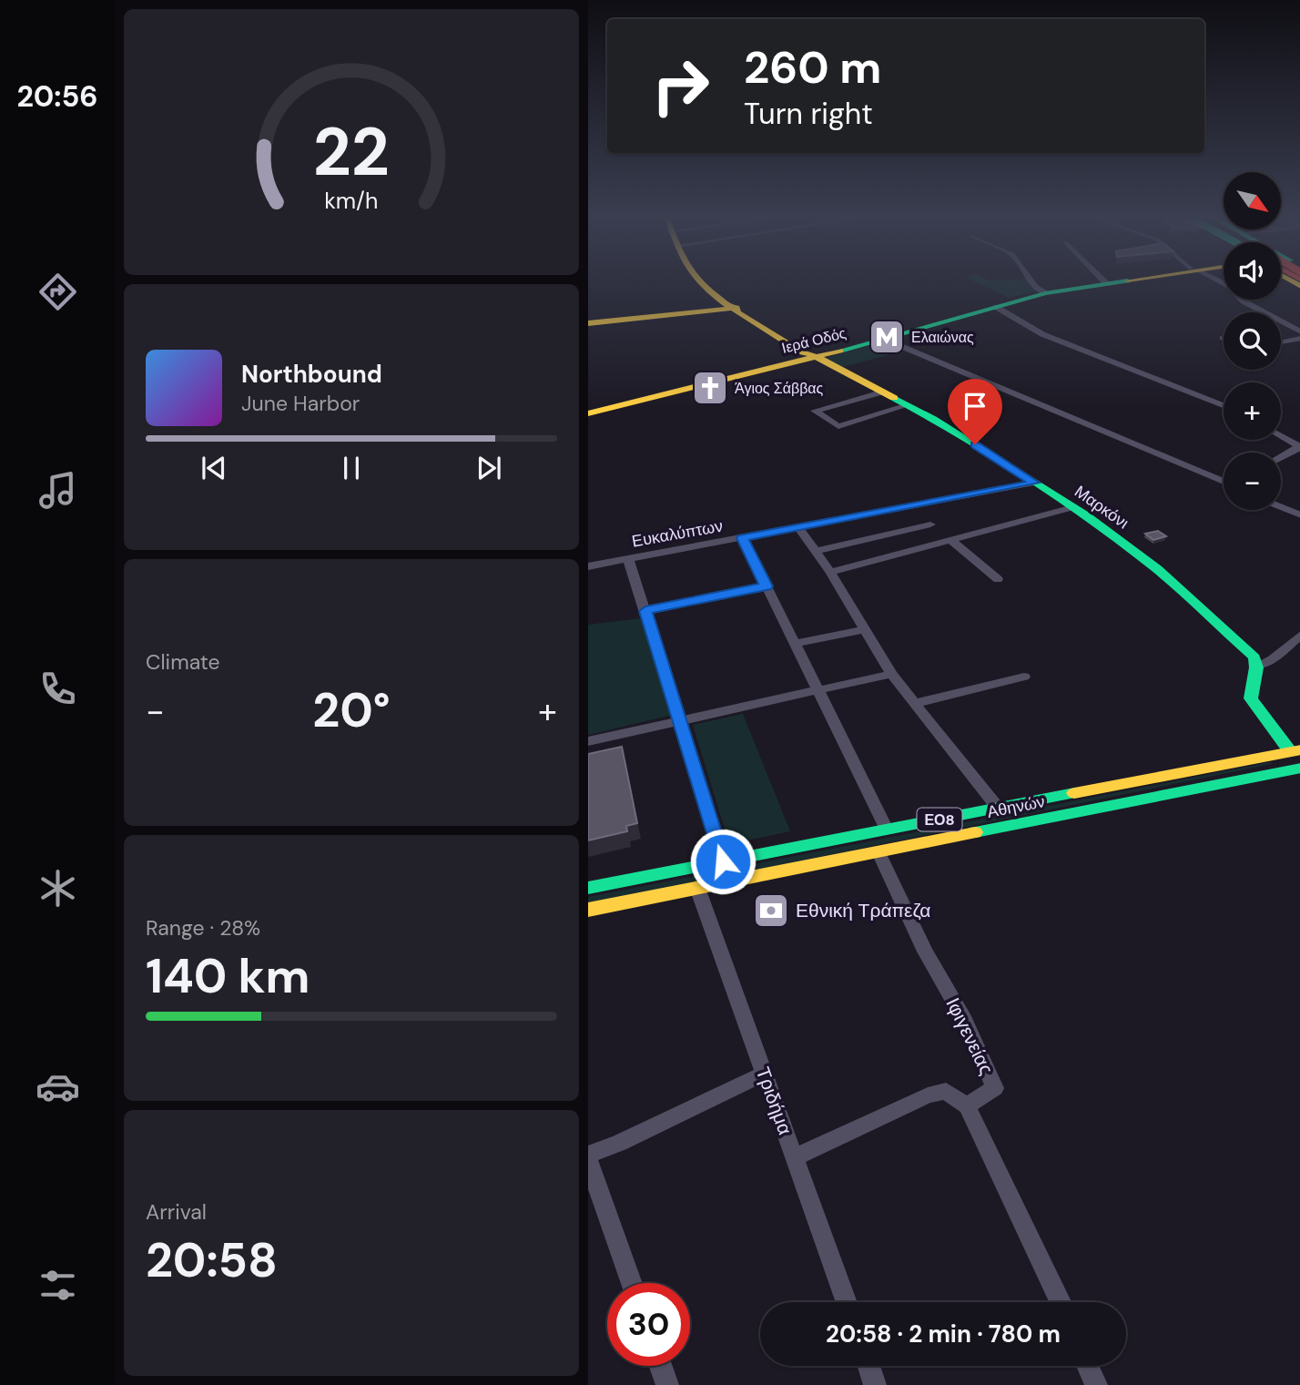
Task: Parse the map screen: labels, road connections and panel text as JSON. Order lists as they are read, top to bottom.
{
  "streets": {
    "main road": [
      "Ιερά Οδός",
      "Μαρκόνι",
      "Αθηνών",
      "ΕΟ8"
    ],
    "street": ["Ευκαλύπτων", "Ιφιγενείας", "Τριδήμα"]
  },
  "crossings": [
    ["Ιερά Οδός", "Μαρκόνι"],
    ["Μαρκόνι", "Ευκαλύπτων"],
    ["Αθηνών", "Ιφιγενείας"],
    ["Αθηνών", "Τριδήμα"]
  ],
  "places": {
    "metro station": ["Ελαιώνας"],
    "church": ["Άγιος Σάββας"],
    "bank": ["Εθνική Τράπεζα"]
  },
  "north": "bottom right",
  "page": {
    "tabs": "20:56",
    "turn": ["260 m", "Turn right"],
    "map_buttons": ["+", "−"],
    "song": ["Northbound", "June Harbor"],
    "tile": [
      "Climate",
      ["Range · 28%", "140 km"],
      ["Arrival", "20:58"]
    ],
    "heat": ["−", "20°", "+"],
    "limit": "30",
    "trip": "20:58 · 2 min · 780 m",
    "gauge": ["22", "km/h"]
  }
}
